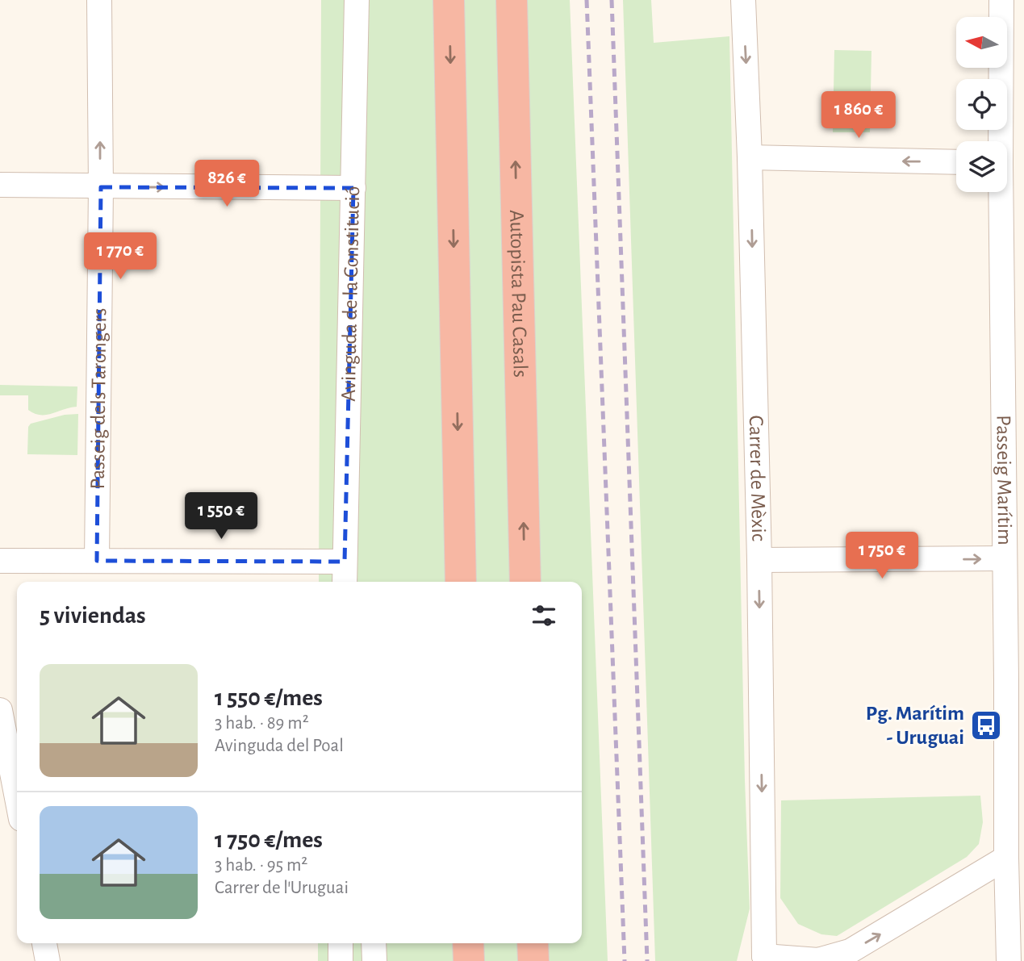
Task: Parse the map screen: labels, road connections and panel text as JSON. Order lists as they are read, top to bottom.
{
  "streets": {
    "highway": ["Autopista Pau Casals"],
    "street": [
      "Avinguda de la Constitució",
      "Passeig dels Tarongers",
      "Carrer de Mèxic",
      "Passeig Marítim"
    ]
  },
  "one_way": ["Carrer de Mèxic"],
  "places": {
    "bus stop": ["Pg. Marítim - Uruguai"]
  },
  "north": "left",
  "page": {
    "price": [
      "1 860 €",
      "826 €",
      "1 770 €",
      "1 550 €",
      "1 750 €"
    ],
    "heading": "5 viviendas",
    "list": [
      {
        "name": "1 550 €/mes",
        "note": "3 hab. · 89 m² · Avinguda del Poal"
      },
      {
        "name": "1 750 €/mes",
        "note": "3 hab. · 95 m² · Carrer de l'Uruguai"
      }
    ]
  }
}
